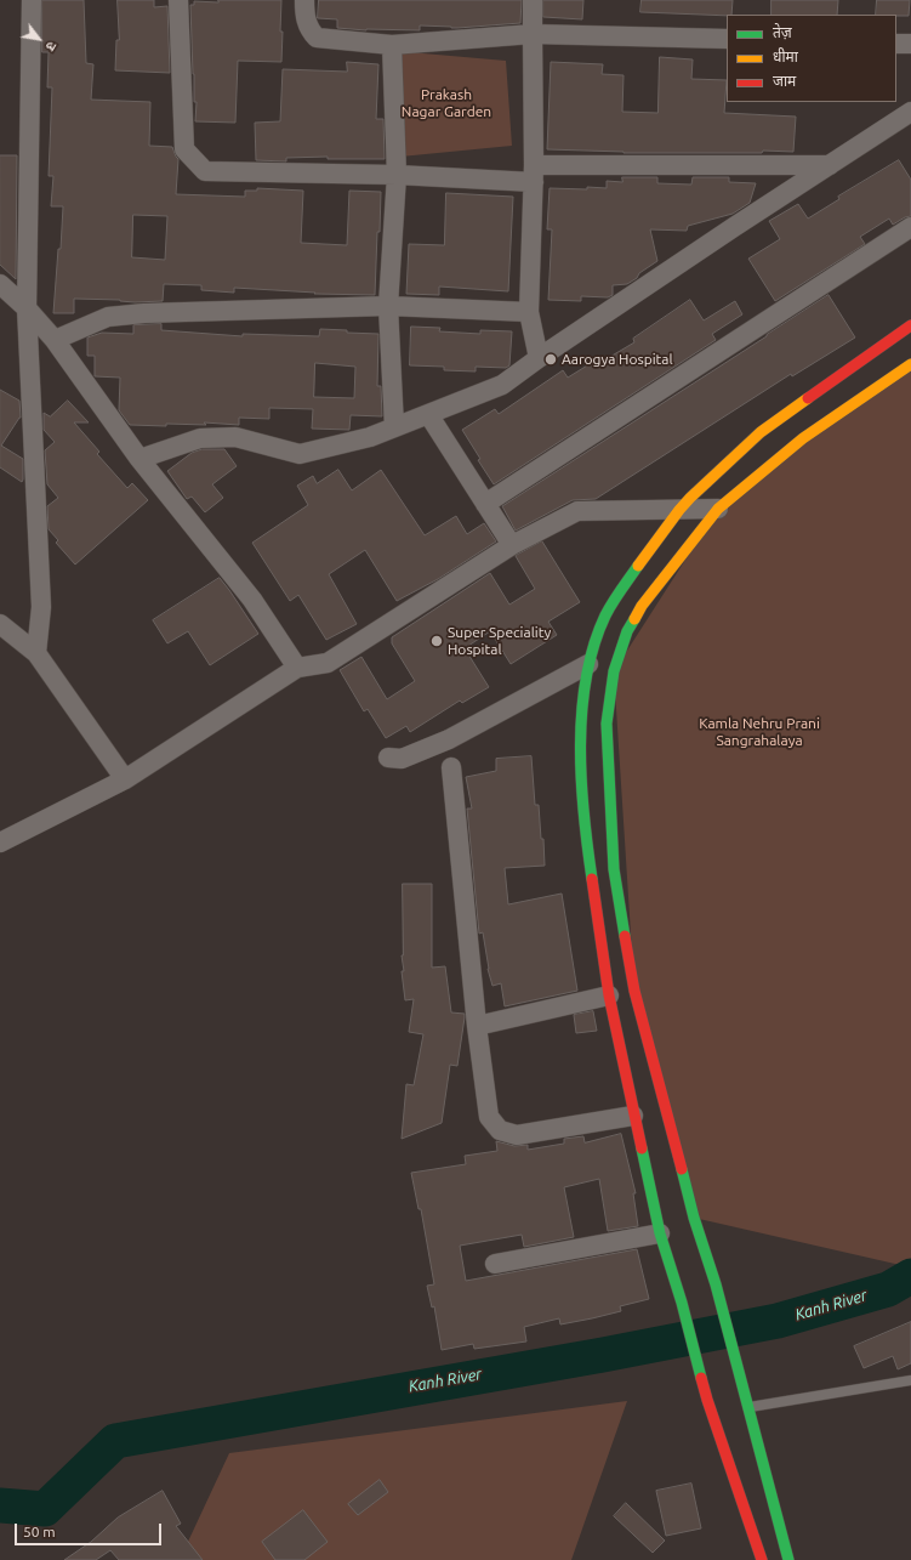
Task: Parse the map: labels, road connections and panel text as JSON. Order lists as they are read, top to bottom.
{
  "water": ["Kanh River"],
  "parks": ["Prakash Nagar Garden", "Kamla Nehru Prani Sangrahalaya"],
  "places": ["Aarogya Hospital", "Super Speciality Hospital"],
  "legend": ["तेज़", "धीमा", "जाम"],
  "scale_bar": "50 m",
  "north": "bottom right"
}
